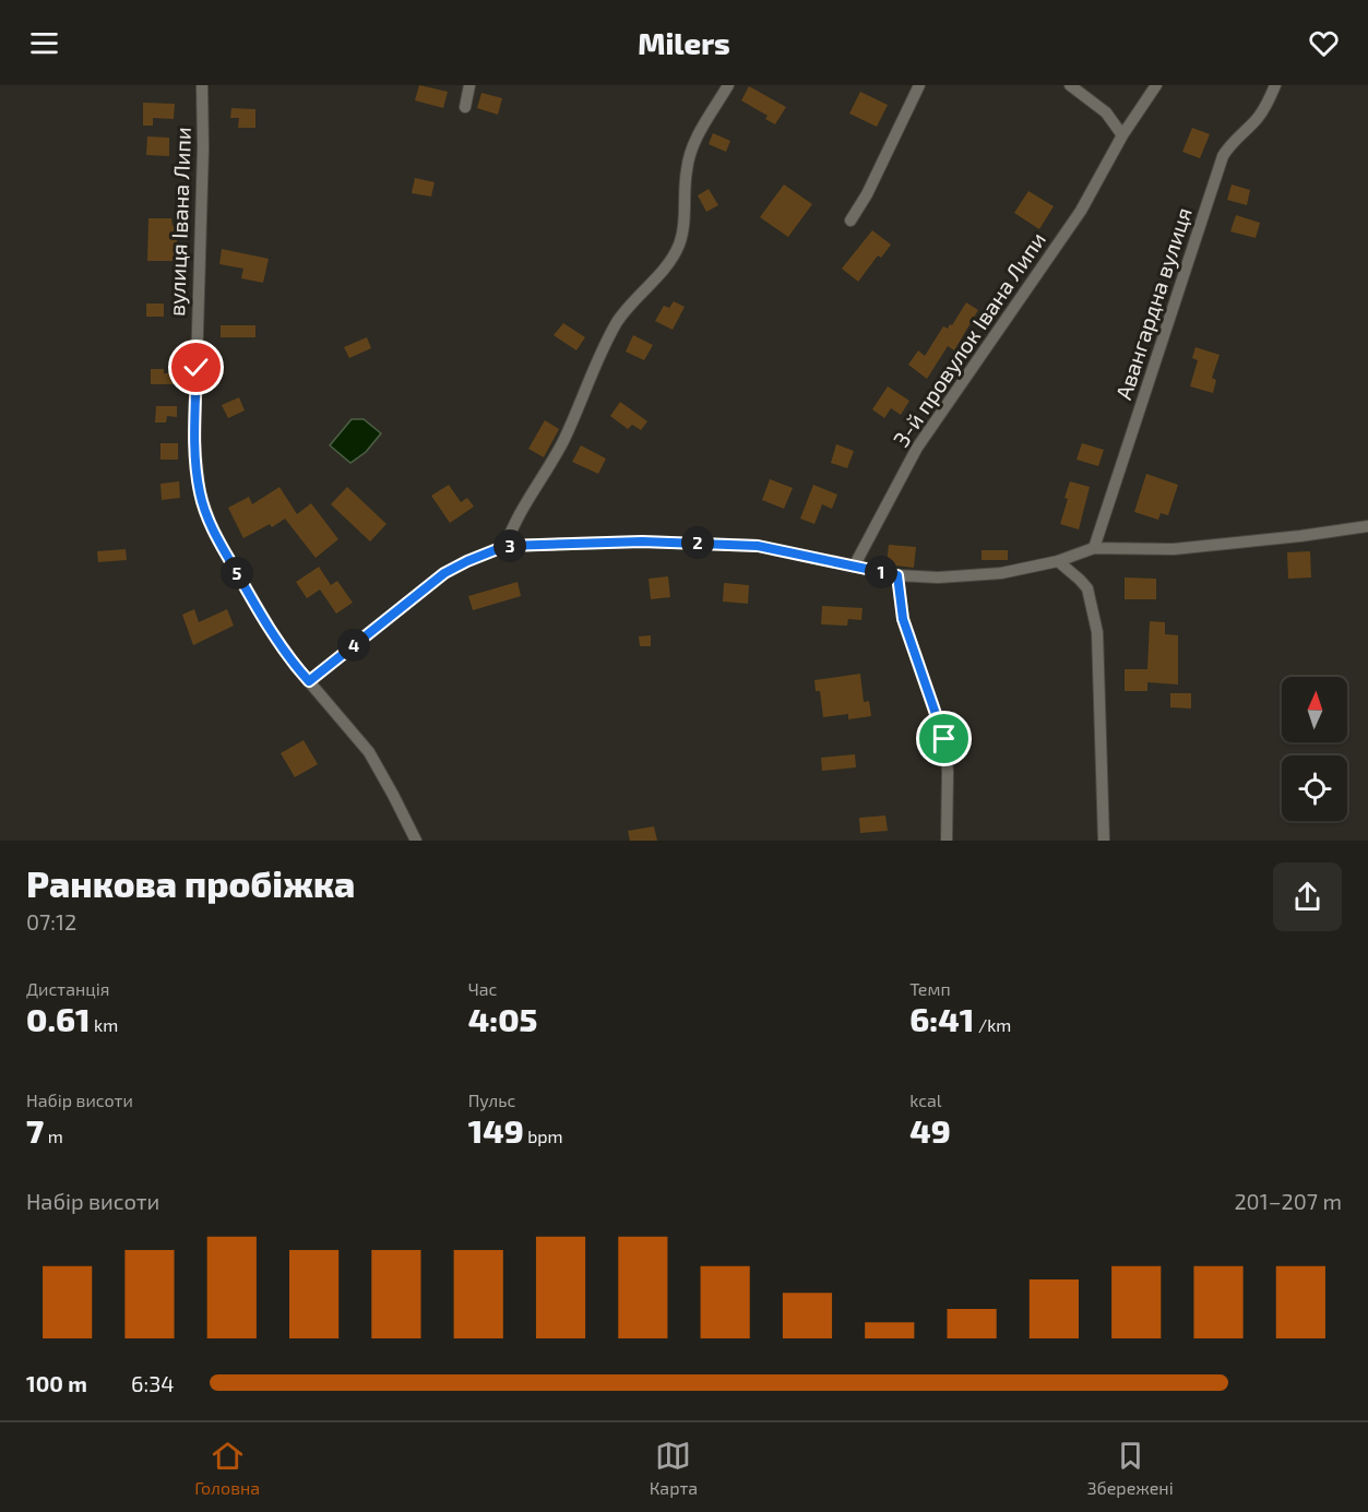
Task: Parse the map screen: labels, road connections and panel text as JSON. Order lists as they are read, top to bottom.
{
  "streets": {
    "street": ["вулиця Івана Липи", "Авангардна вулиця", "3-й провулок Івана Липи"]
  },
  "north": "top",
  "page": {
    "header": "Milers",
    "pins": [
      "2",
      "3",
      "1",
      "5",
      "4"
    ],
    "heading": ["Ранкова пробіжка", "07:12"],
    "stats": [
      ["Дистанція", "0.61 km"],
      ["Час", "4:05"],
      ["Темп", "6:41 /km"],
      ["Набір висоти", "7 m"],
      ["Пульс", "149 bpm"],
      ["kcal", "49"]
    ],
    "chart": ["Набір висоти", "201–207 m"],
    "list": [
      {
        "name": "100 m",
        "note": "6:34"
      }
    ],
    "tabs": ["Головна", "Карта", "Збережені"]
  }
}
